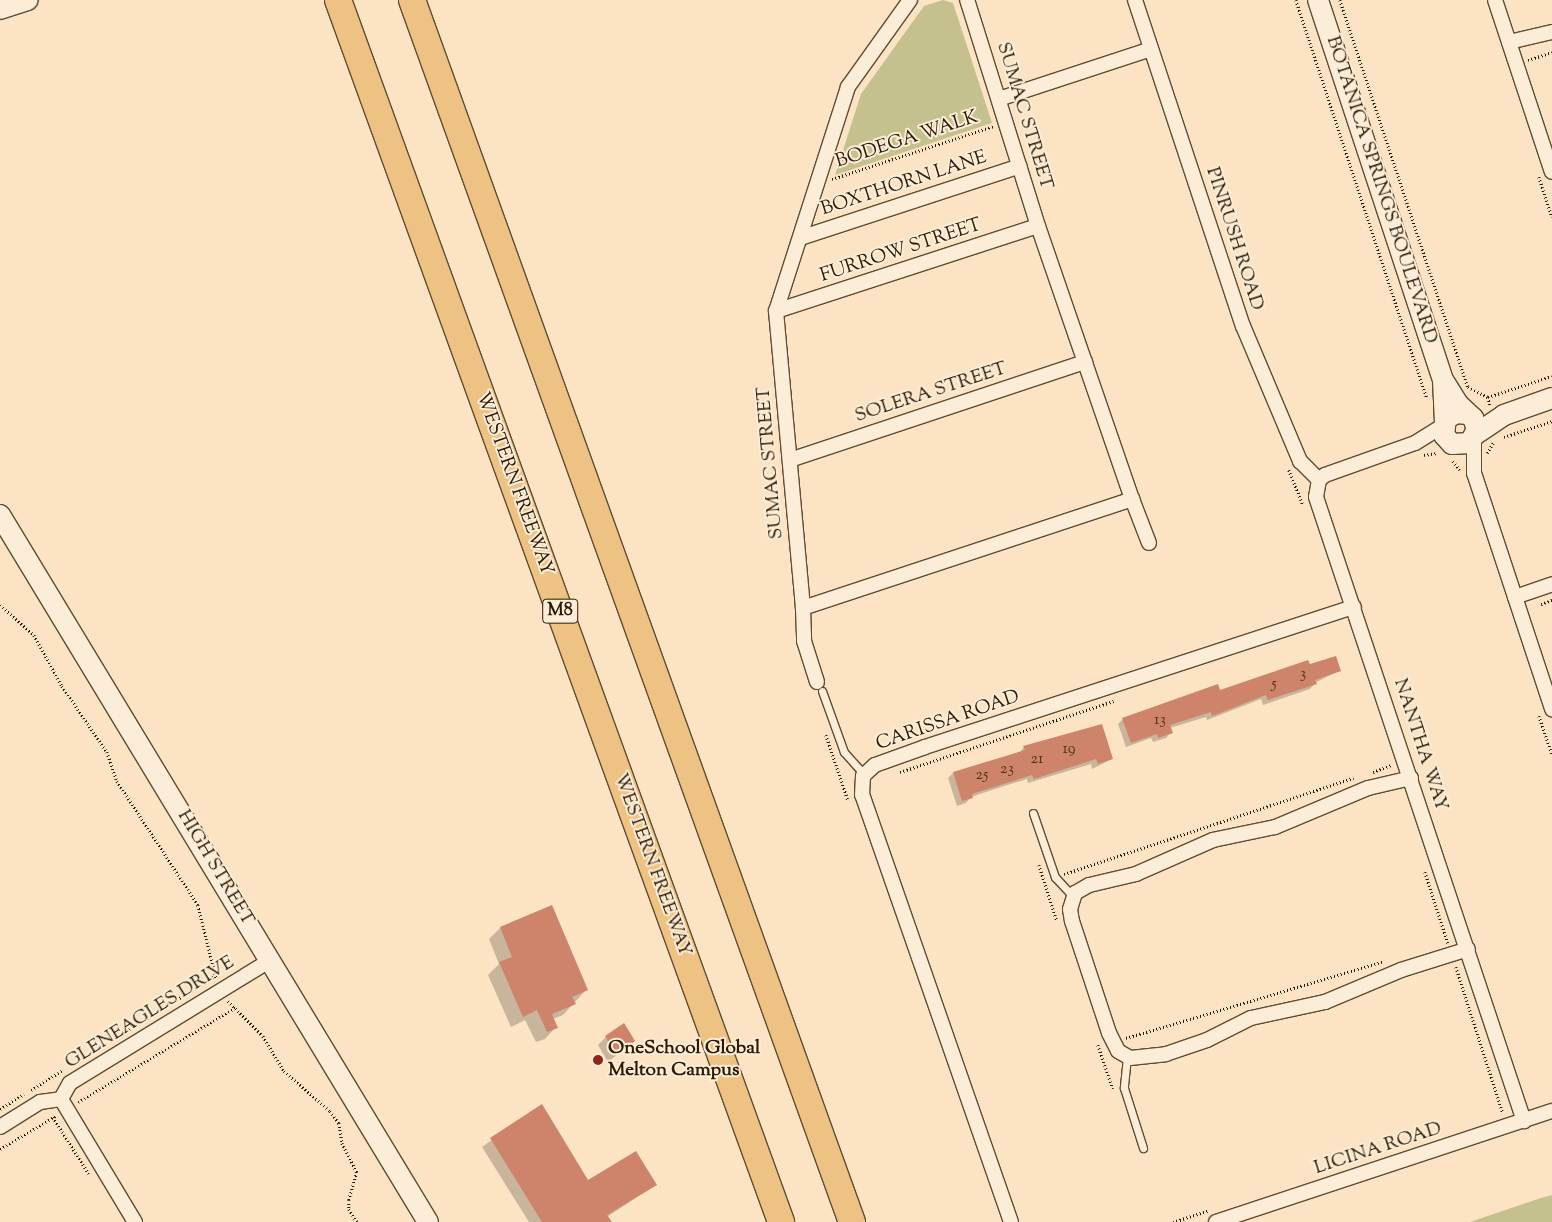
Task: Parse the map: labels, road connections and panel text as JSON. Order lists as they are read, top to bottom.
{
  "streets": {
    "highway": ["WESTERN FREEWAY", "M8"],
    "main road": ["BOTANICA SPRINGS BOULEVARD", "HIGH STREET"],
    "street": [
      "SUMAC STREET",
      "BOXTHORN LANE",
      "PINRUSH ROAD",
      "FURROW STREET",
      "SOLERA STREET",
      "CARISSA ROAD",
      "NANTHA WAY",
      "GLENEAGLES DRIVE",
      "LICINA ROAD"
    ],
    "path": ["BODEGA WALK"]
  },
  "crossings": [
    ["SUMAC STREET", "BODEGA WALK"],
    ["SUMAC STREET", "BOXTHORN LANE"],
    ["SUMAC STREET", "FURROW STREET"],
    ["SUMAC STREET", "SOLERA STREET"],
    ["PINRUSH ROAD", "NANTHA WAY"],
    ["CARISSA ROAD", "NANTHA WAY"],
    ["NANTHA WAY", "LICINA ROAD"],
    ["HIGH STREET", "GLENEAGLES DRIVE"]
  ],
  "places": ["OneSchool Global Melton Campus"],
  "house_numbers": [
    "3",
    "5",
    "13",
    "19",
    "21",
    "23",
    "25"
  ]
}
